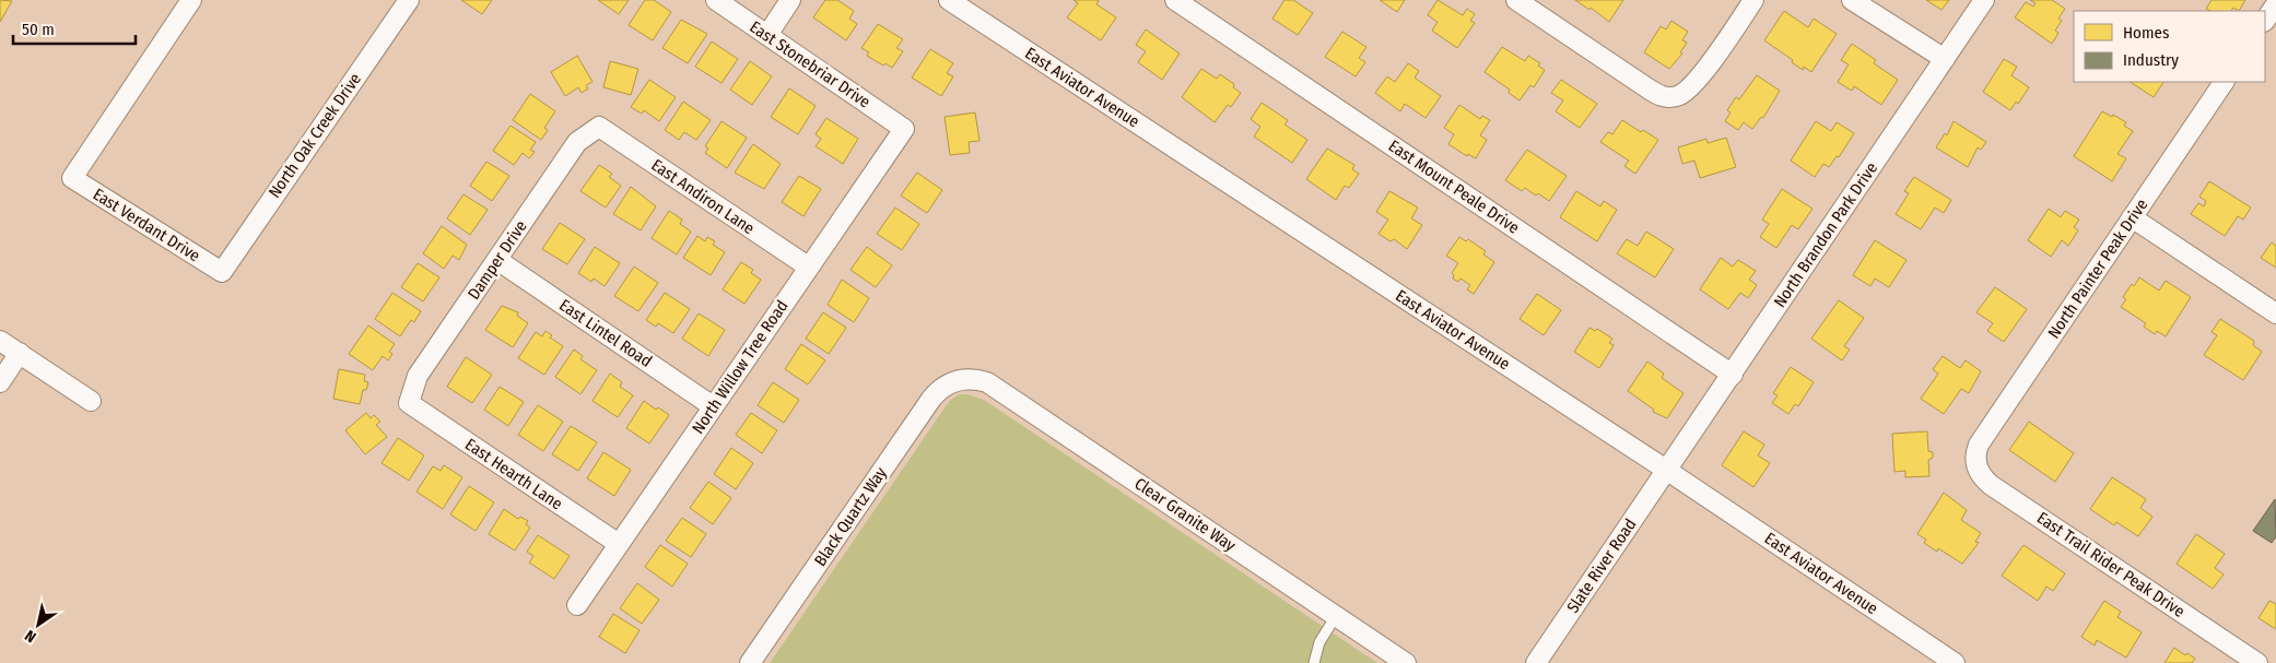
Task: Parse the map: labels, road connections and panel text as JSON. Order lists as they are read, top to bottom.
{
  "streets": {
    "street": [
      "East Stonebriar Drive",
      "East Aviator Avenue",
      "North Oak Creek Drive",
      "East Mount Peale Drive",
      "East Andiron Lane",
      "East Verdant Drive",
      "North Brandon Park Drive",
      "Damper Drive",
      "North Painter Peak Drive",
      "East Lintel Road",
      "North Willow Tree Road",
      "East Hearth Lane",
      "Clear Granite Way",
      "Black Quartz Way",
      "East Trail Rider Peak Drive",
      "Slate River Road"
    ]
  },
  "crossings": [
    ["East Stonebriar Drive", "North Willow Tree Road"],
    ["East Aviator Avenue", "North Brandon Park Drive"],
    ["East Aviator Avenue", "Slate River Road"],
    ["North Oak Creek Drive", "East Verdant Drive"],
    ["East Mount Peale Drive", "North Brandon Park Drive"],
    ["East Andiron Lane", "Damper Drive"],
    ["East Andiron Lane", "North Willow Tree Road"],
    ["North Brandon Park Drive", "Slate River Road"],
    ["Damper Drive", "East Lintel Road"],
    ["Damper Drive", "East Hearth Lane"],
    ["North Painter Peak Drive", "East Trail Rider Peak Drive"],
    ["East Lintel Road", "North Willow Tree Road"],
    ["North Willow Tree Road", "East Hearth Lane"],
    ["Clear Granite Way", "Black Quartz Way"]
  ],
  "legend": ["Homes", "Industry"],
  "scale_bar": "50 m",
  "north": "bottom left"
}
